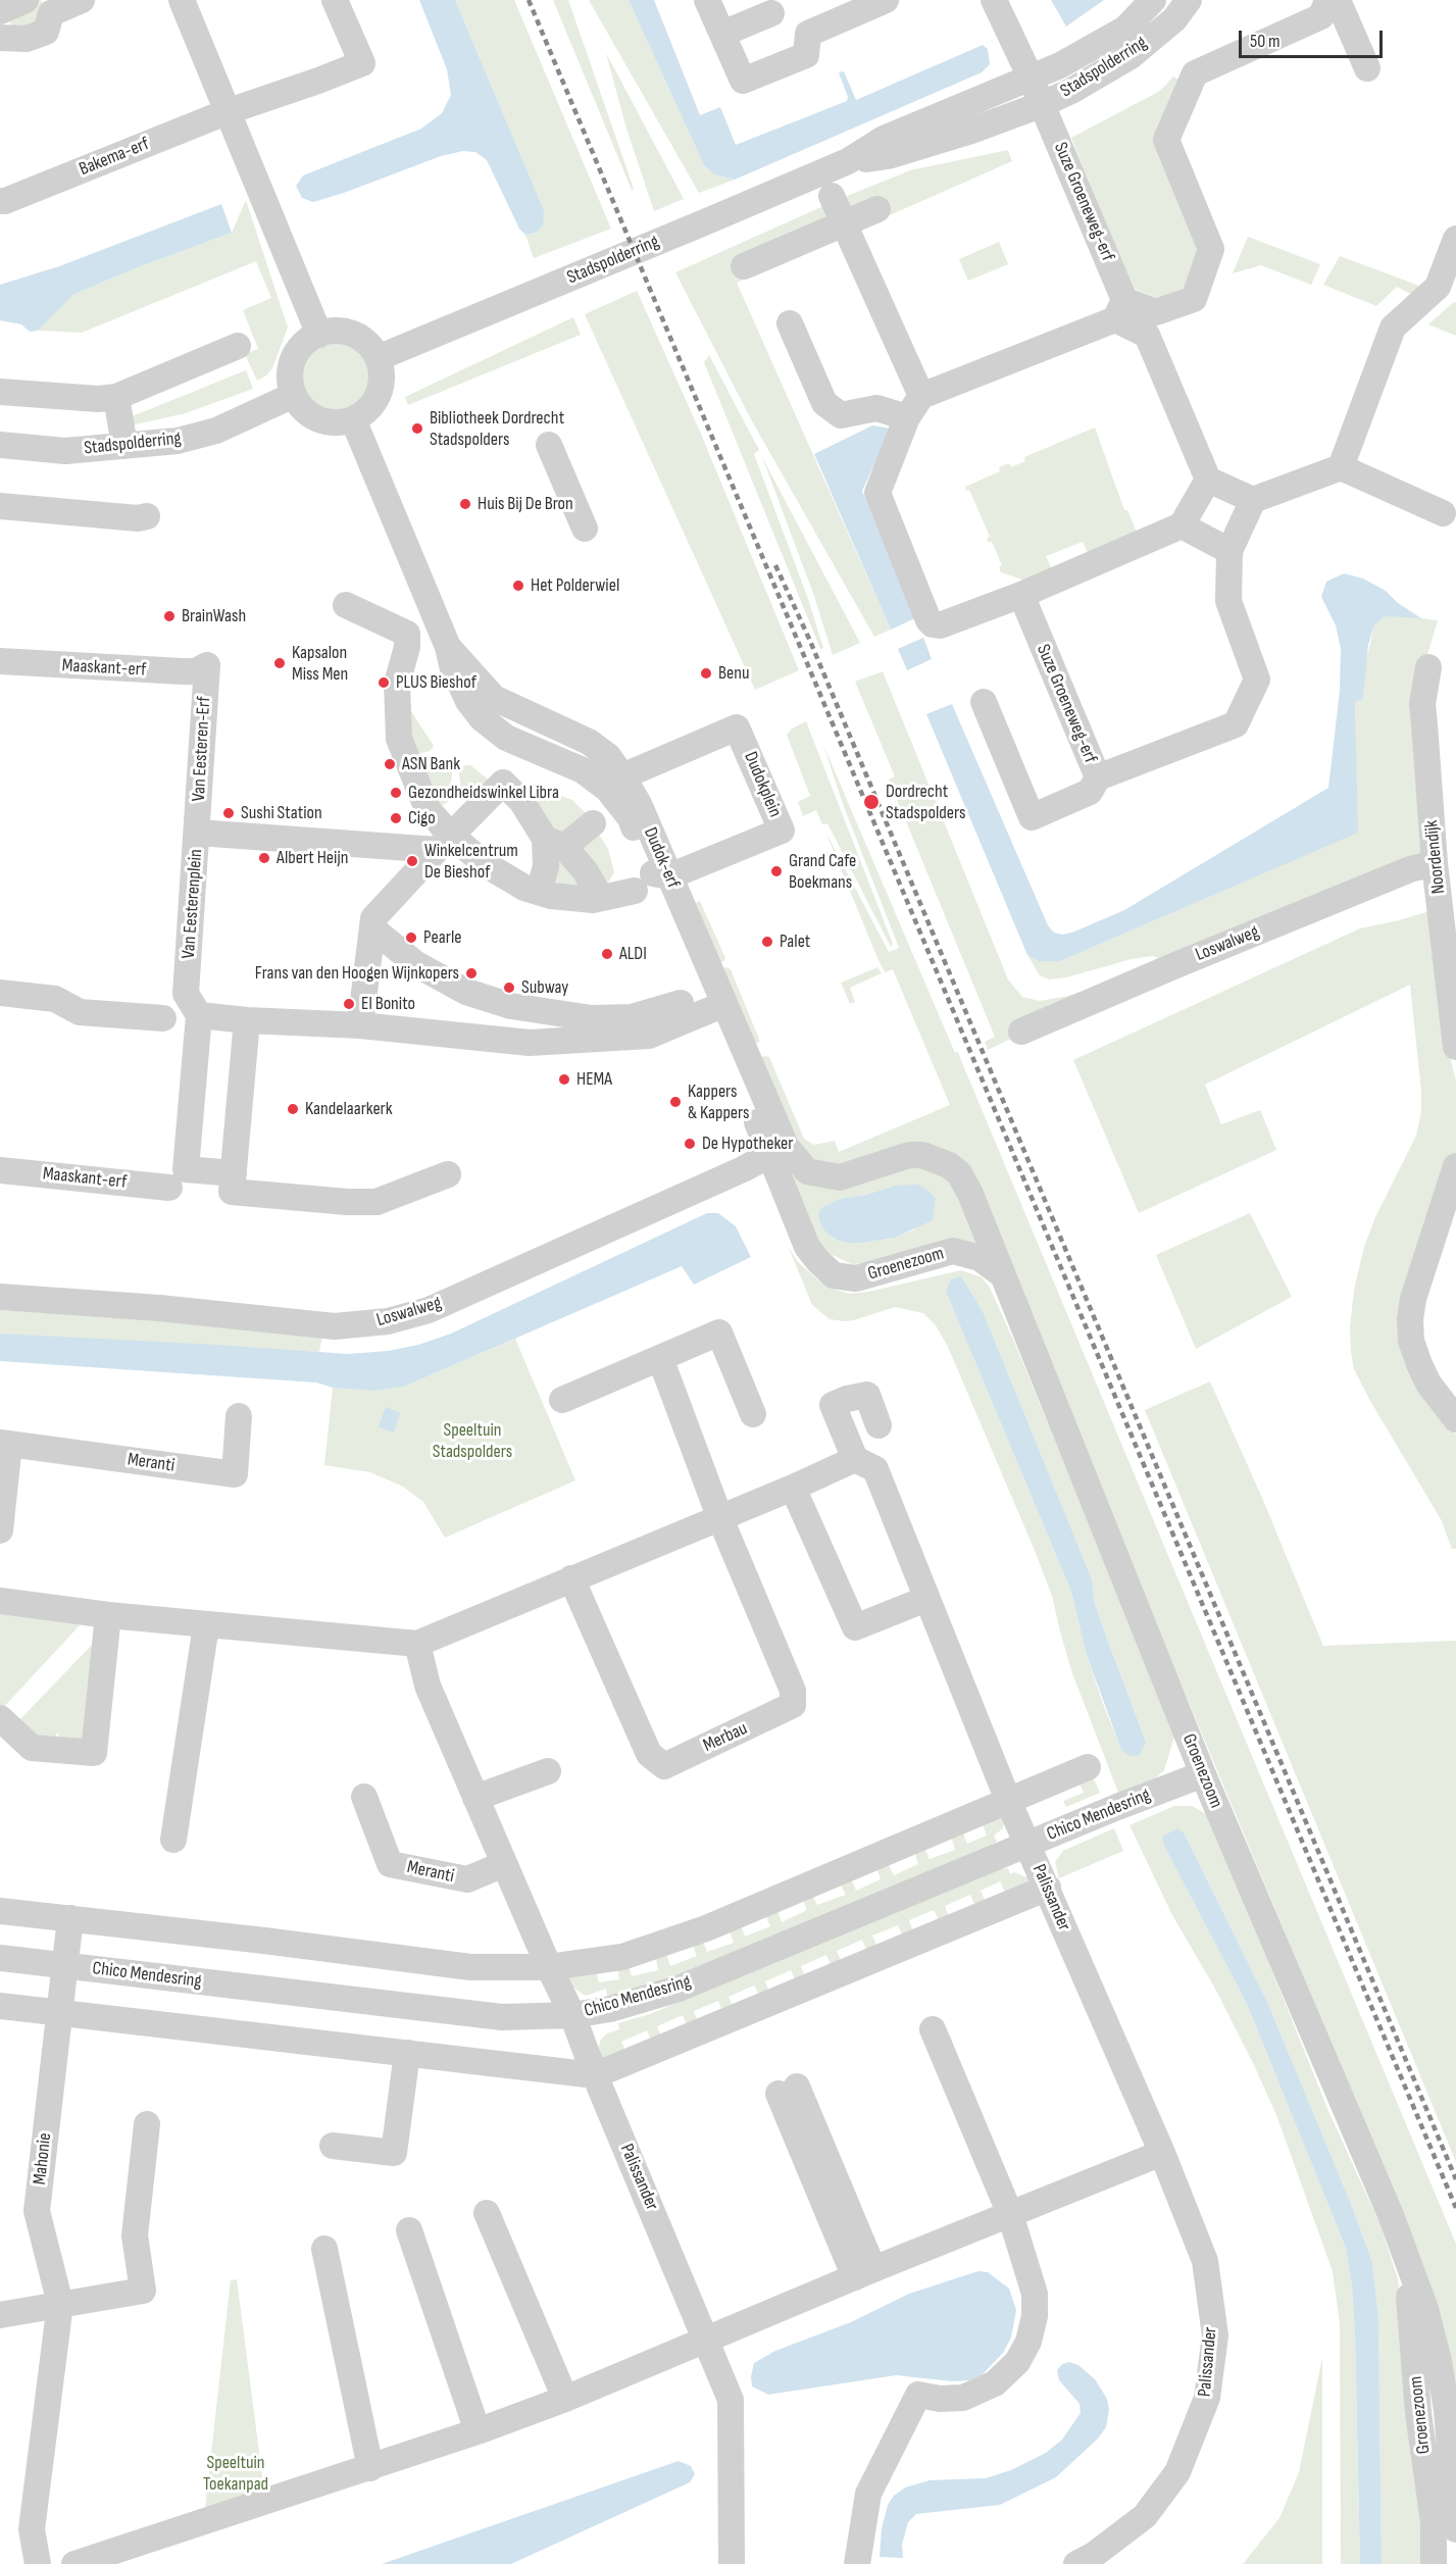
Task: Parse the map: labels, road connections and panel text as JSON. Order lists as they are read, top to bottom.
{
  "streets": {
    "street": [
      "Stadspolderring",
      "Bakema-erf",
      "Suze Groeneweg-erf",
      "Maaskant-erf",
      "Van Eesteren-Erf",
      "Dudokplein",
      "Noordendijk",
      "Dudok-erf",
      "Van Eesterenplein",
      "Loswalweg",
      "Groenezoom",
      "Meranti",
      "Merbau",
      "Chico Mendesring",
      "Palissander",
      "Mahonie"
    ]
  },
  "crossings": [
    ["Stadspolderring", "Suze Groeneweg-erf"],
    ["Stadspolderring", "Dudok-erf"],
    ["Maaskant-erf", "Van Eesteren-Erf"],
    ["Van Eesteren-Erf", "Van Eesterenplein"],
    ["Dudokplein", "Dudok-erf"],
    ["Noordendijk", "Loswalweg"],
    ["Dudok-erf", "Loswalweg"],
    ["Dudok-erf", "Groenezoom"],
    ["Loswalweg", "Groenezoom"],
    ["Groenezoom", "Chico Mendesring"],
    ["Chico Mendesring", "Palissander"],
    ["Chico Mendesring", "Mahonie"]
  ],
  "parks": ["Speeltuin Stadspolders", "Speeltuin Toekanpad"],
  "places": [
    "Bibliotheek Dordrecht Stadspolders",
    "Huis Bij De Bron",
    "Het Polderwiel",
    "BrainWash",
    "Kapsalon Miss Men",
    "Benu",
    "PLUS Bieshof",
    "ASN Bank",
    "Gezondheidswinkel Libra",
    "Dordrecht Stadspolders",
    "Sushi Station",
    "Cigo",
    "Albert Heijn",
    "Winkelcentrum De Bieshof",
    "Grand Cafe Boekmans",
    "Pearle",
    "Palet",
    "ALDI",
    "Frans van den Hoogen Wijnkopers",
    "Subway",
    "El Bonito",
    "HEMA",
    "Kappers & Kappers",
    "Kandelaarkerk",
    "De Hypotheker"
  ],
  "scale_bar": "50 m"
}
